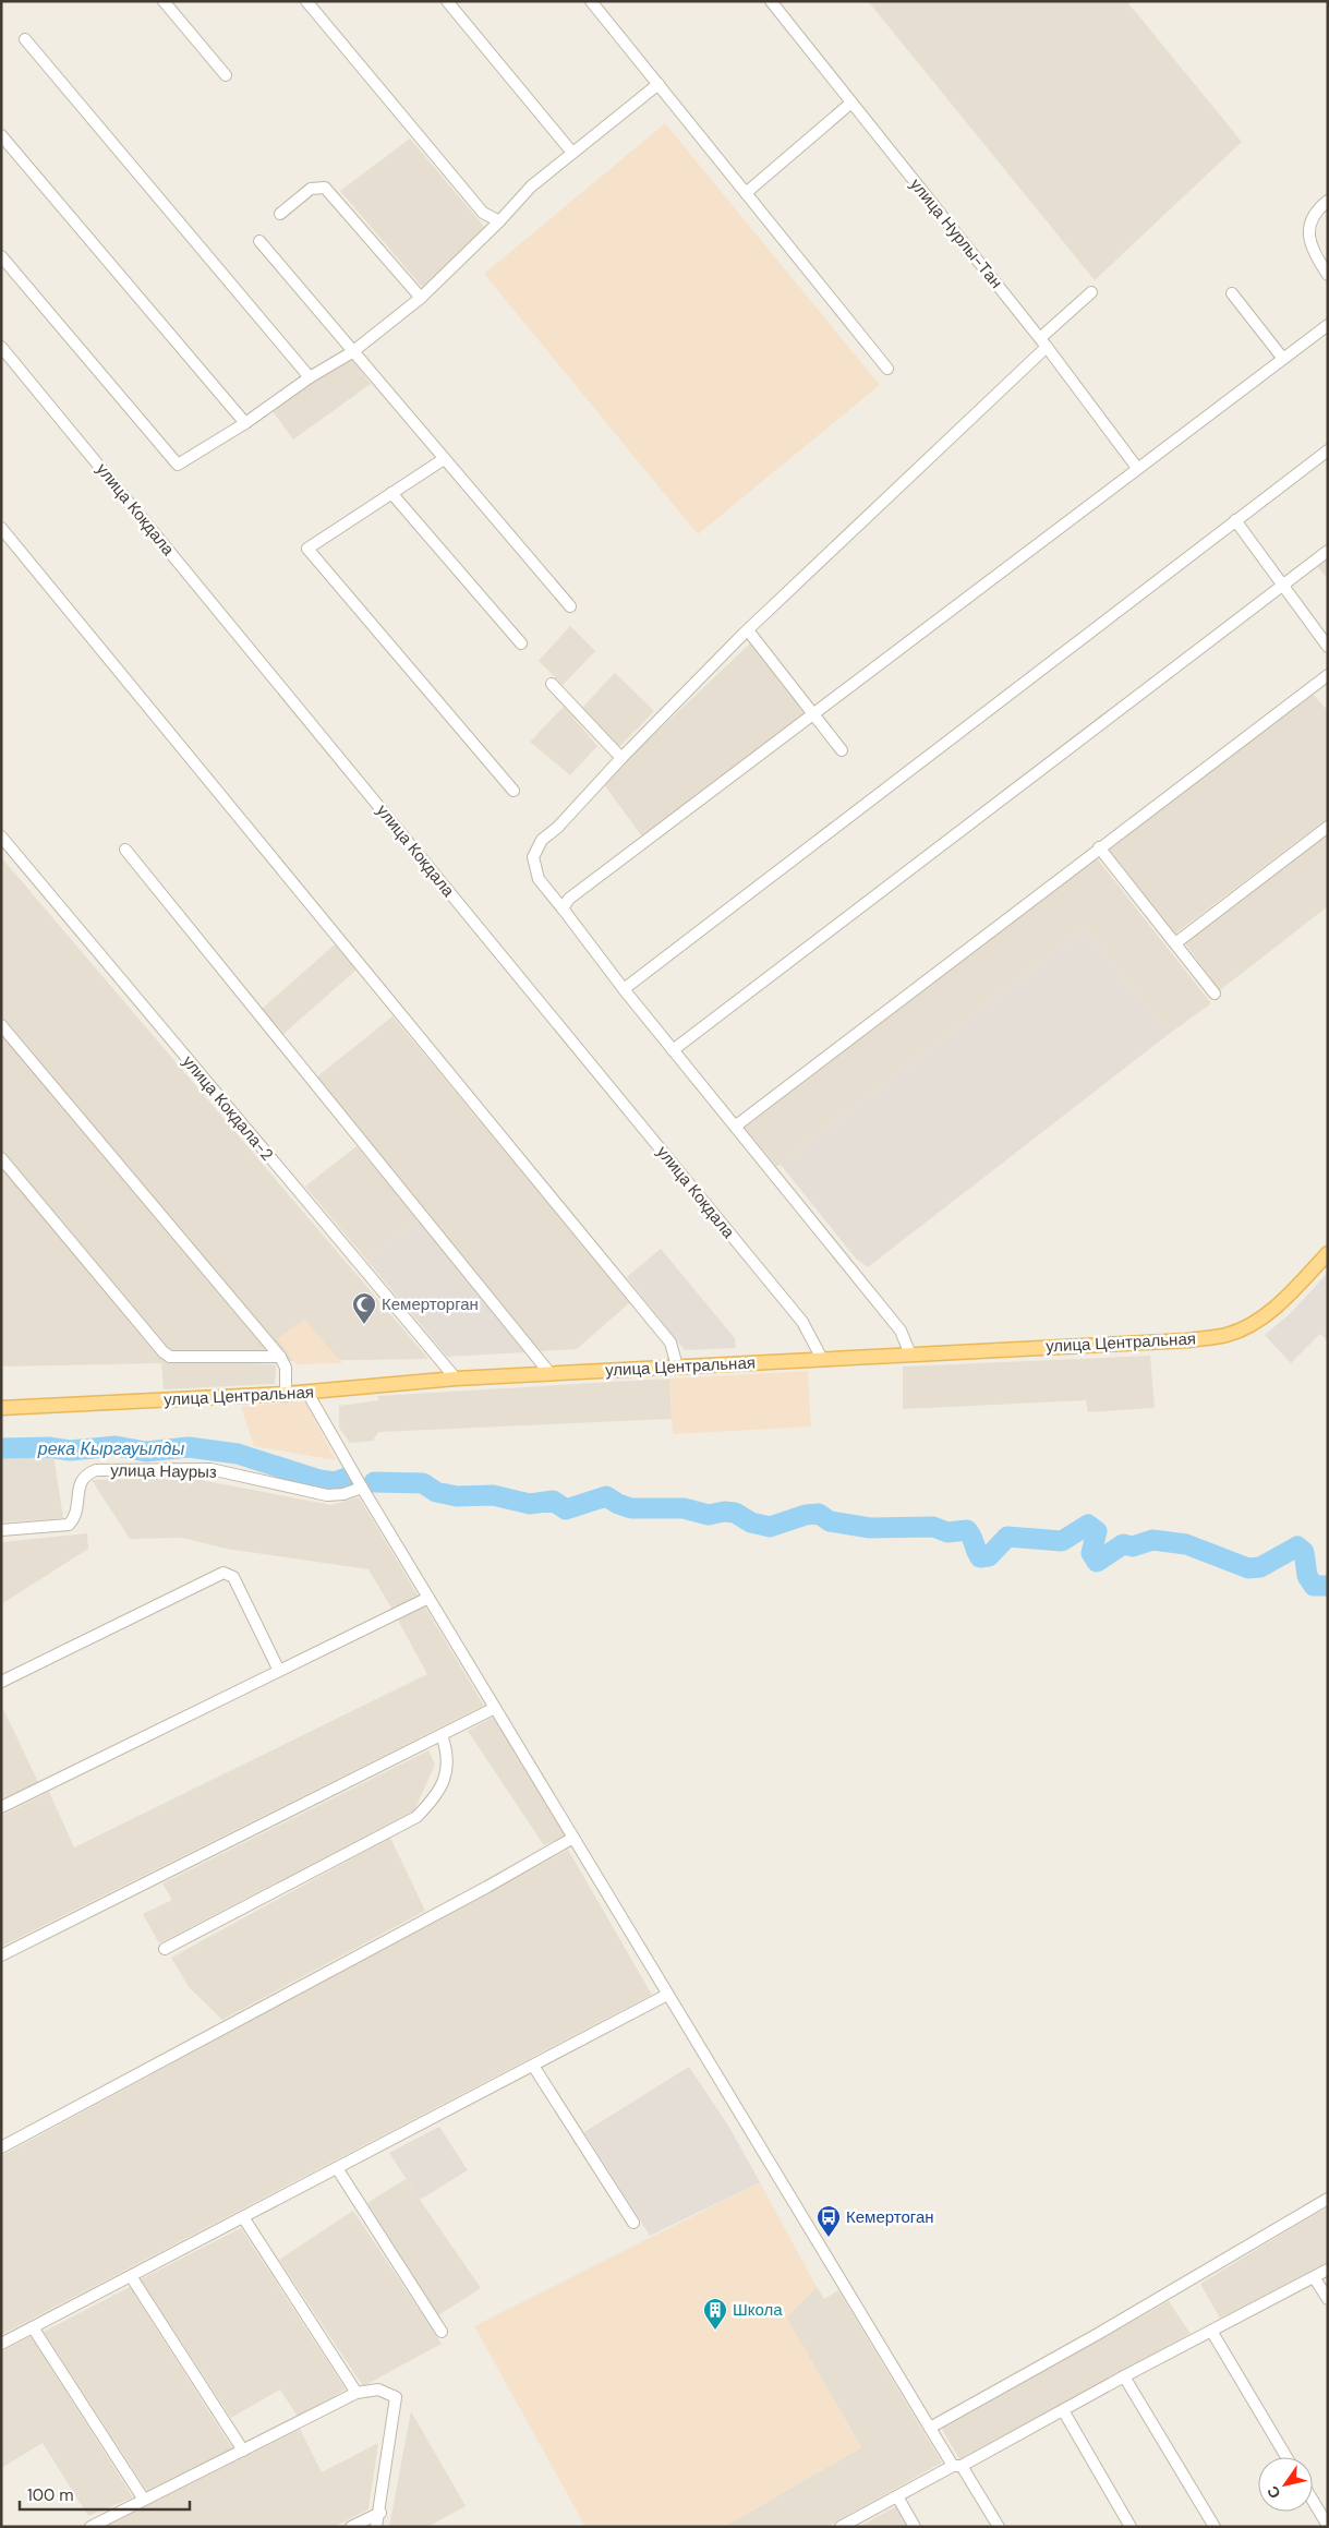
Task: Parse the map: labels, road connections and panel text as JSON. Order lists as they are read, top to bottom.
{
  "streets": {
    "main road": ["улица Центральная"],
    "street": [
      "улица Нурлы-Тан",
      "улица Кокдала",
      "улица Кокдала-2",
      "улица Наурыз"
    ]
  },
  "crossings": [
    ["улица Кокдала", "улица Центральная"],
    ["улица Кокдала-2", "улица Центральная"]
  ],
  "water": ["река Кыргауылды"],
  "places": {
    "mosque": ["Кемерторган"],
    "bus stop": ["Кемертоган"],
    "building": ["Школа"]
  },
  "scale_bar": "100 m",
  "north": "bottom left"
}
